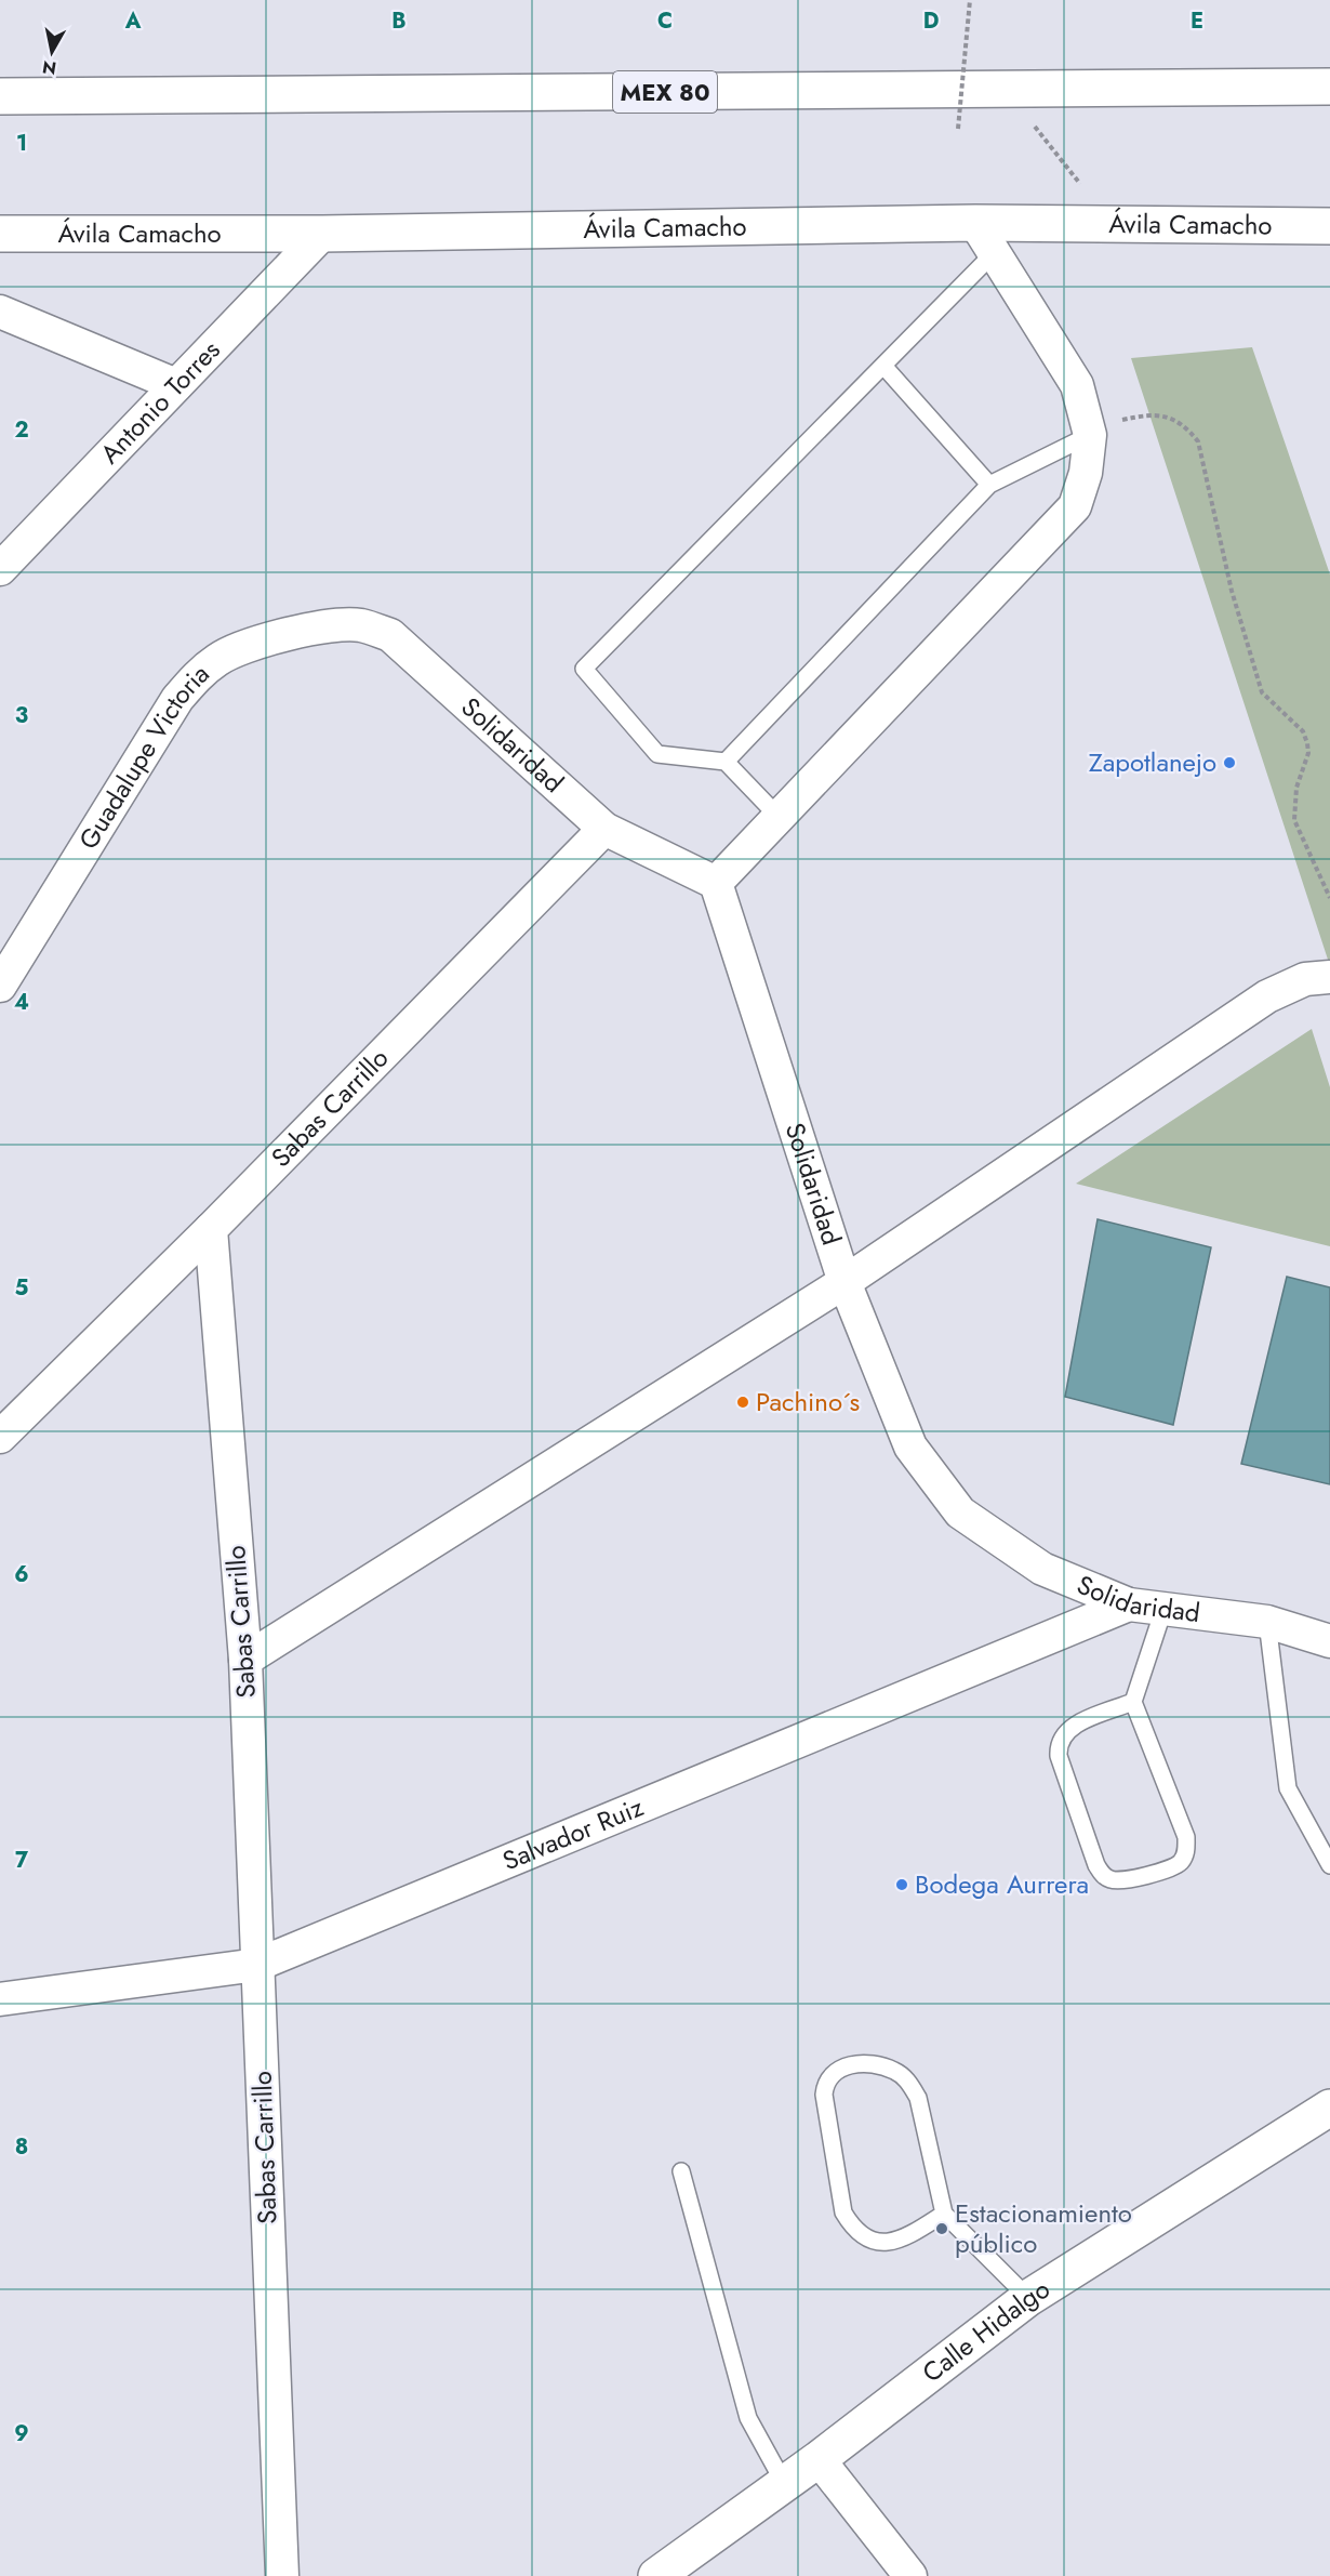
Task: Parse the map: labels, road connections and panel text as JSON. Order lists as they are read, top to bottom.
{
  "streets": {
    "main road": ["MEX 80", "Ávila Camacho", "Calle Hidalgo"],
    "street": [
      "Antonio Torres",
      "Solidaridad",
      "Guadalupe Victoria",
      "Sabas Carrillo",
      "Salvador Ruiz"
    ]
  },
  "crossings": [
    ["Ávila Camacho", "Antonio Torres"],
    ["Solidaridad", "Guadalupe Victoria"],
    ["Solidaridad", "Sabas Carrillo"],
    ["Solidaridad", "Salvador Ruiz"],
    ["Sabas Carrillo", "Salvador Ruiz"]
  ],
  "places": [
    "Zapotlanejo",
    "Pachino´s",
    "Bodega Aurrera",
    "Estacionamiento público"
  ],
  "north": "bottom",
  "grid": {
    "columns": [
      "A",
      "B",
      "C",
      "D",
      "E"
    ],
    "rows": [
      "1",
      "2",
      "3",
      "4",
      "5",
      "6",
      "7",
      "8",
      "9"
    ]
  }
}
